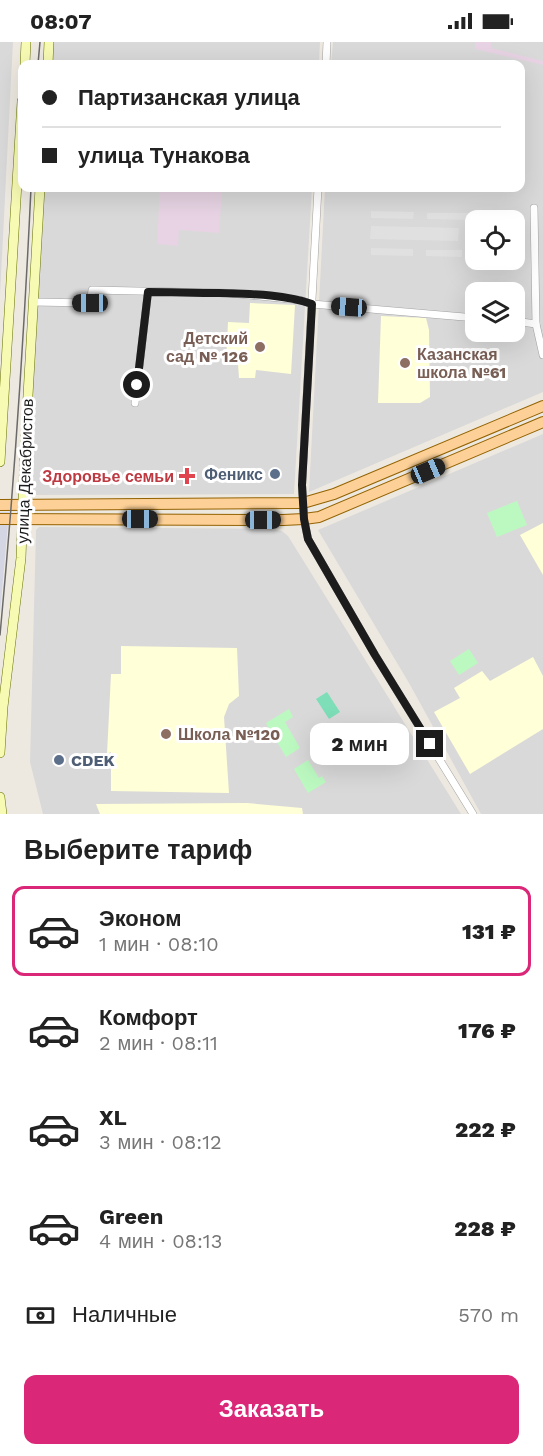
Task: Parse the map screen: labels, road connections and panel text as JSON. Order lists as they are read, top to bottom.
{
  "streets": {
    "main road": ["улица Декабристов"]
  },
  "places": {
    "other": [
      "Детский сад № 126",
      "Казанская школа №61",
      "Феникс",
      "Школа №120",
      "CDEK"
    ],
    "health": ["Здоровье семьи"]
  },
  "page": {
    "status": "08:07",
    "banner": ["Партизанская улица", "улица Тунакова"],
    "bubble": "2 мин",
    "heading": "Выберите тариф",
    "list": [
      {
        "name": "Эконом",
        "note": "1 мин · 08:10",
        "value": "131 ₽"
      },
      {
        "name": "Комфорт",
        "note": "2 мин · 08:11",
        "value": "176 ₽"
      },
      {
        "name": "XL",
        "note": "3 мин · 08:12",
        "value": "222 ₽"
      },
      {
        "name": "Green",
        "note": "4 мин · 08:13",
        "value": "228 ₽"
      }
    ],
    "pay": ["Наличные", "570 m"],
    "buttons": "Заказать"
  }
}
